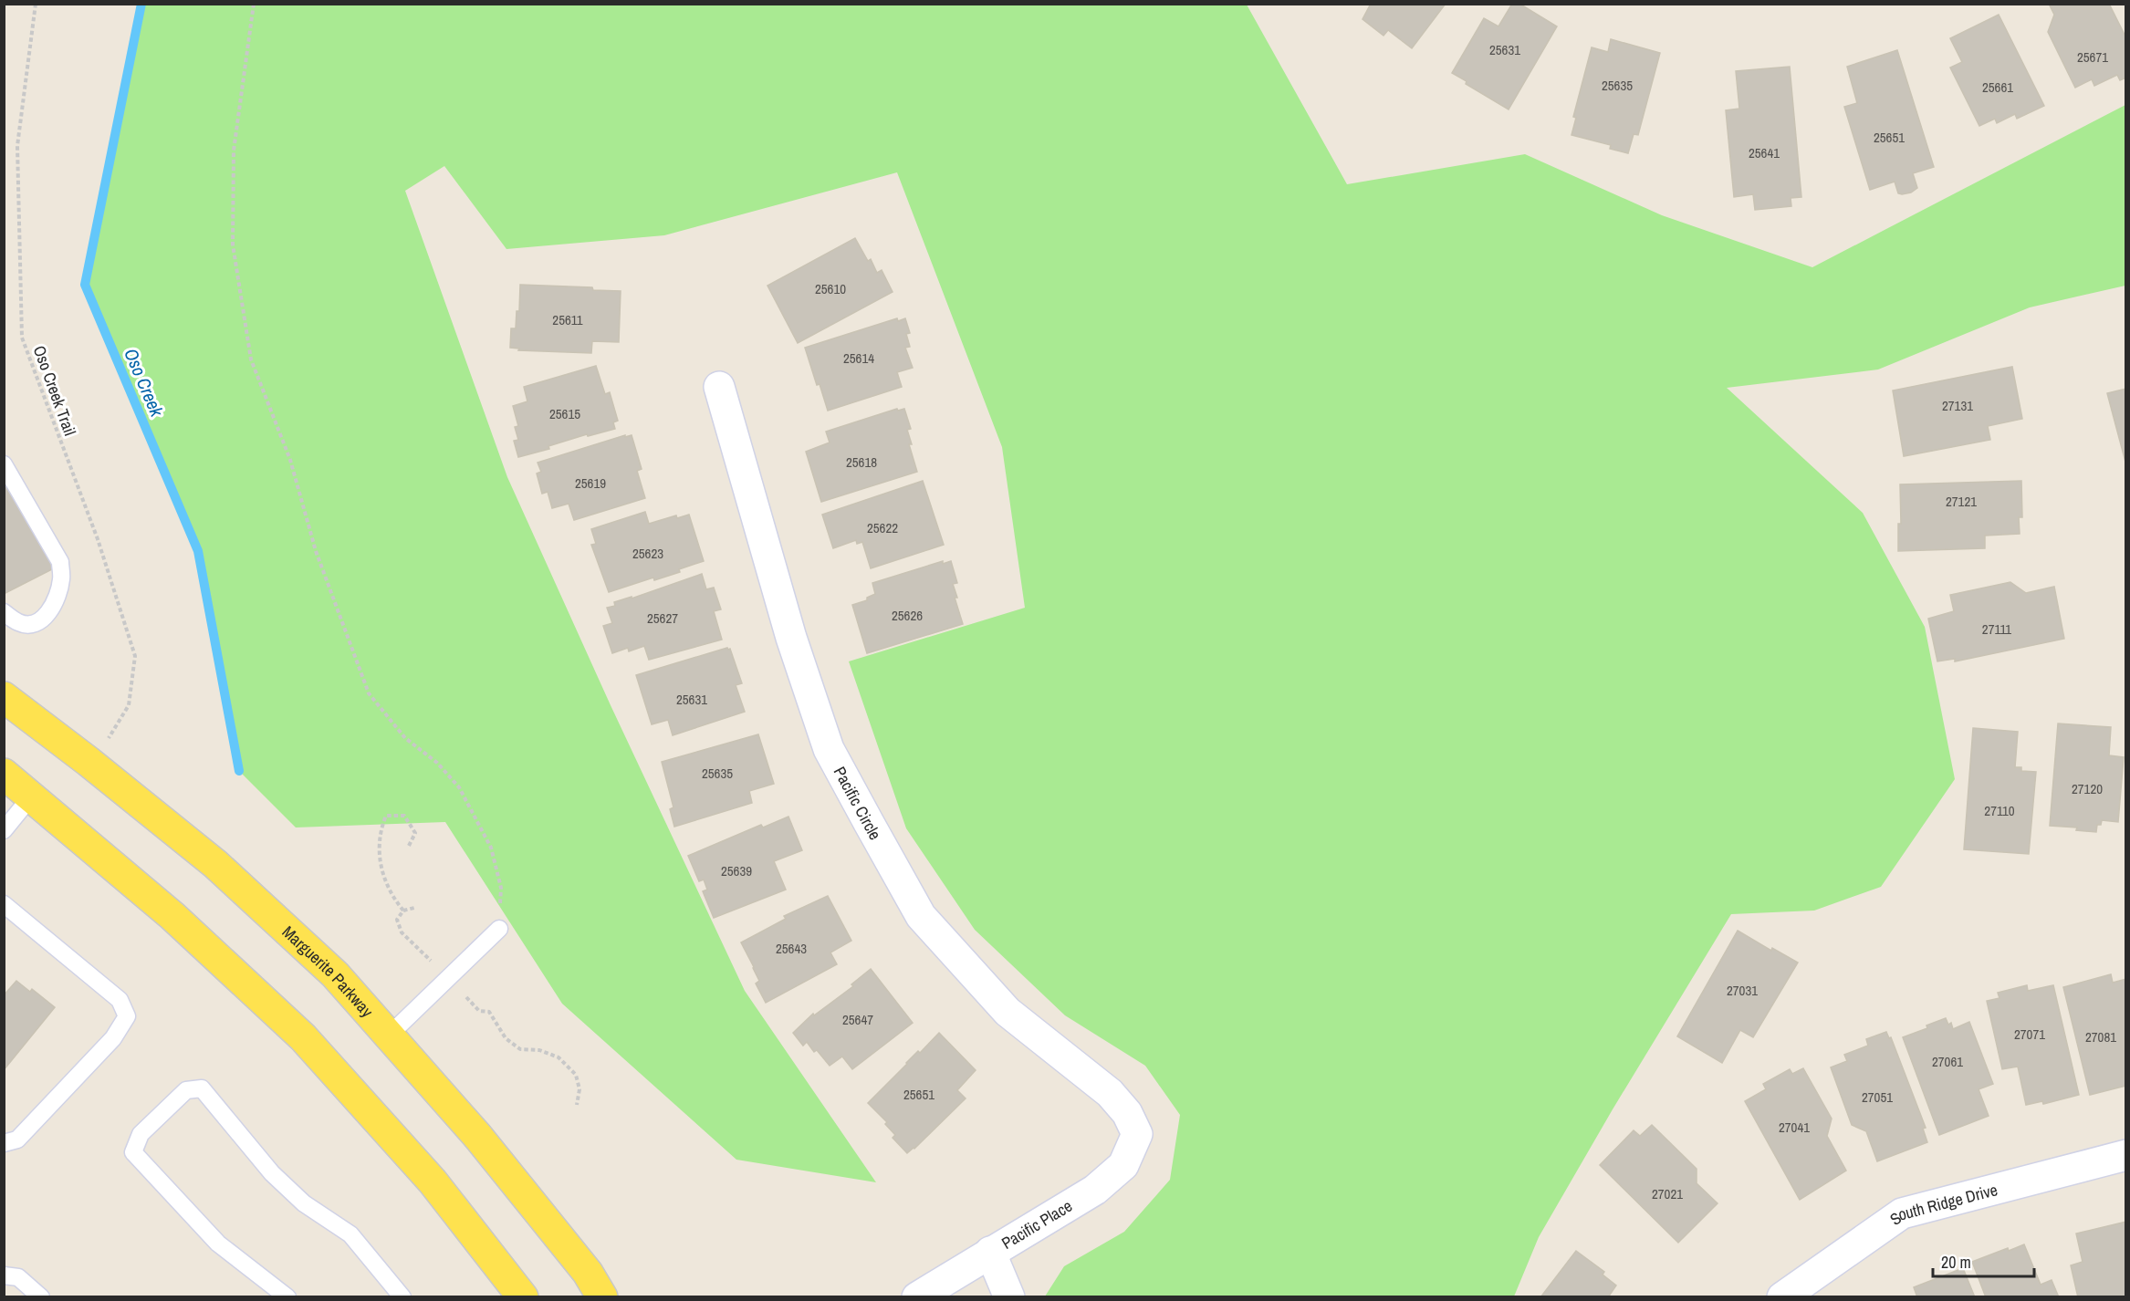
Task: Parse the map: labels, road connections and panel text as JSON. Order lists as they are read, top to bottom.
{
  "streets": {
    "main road": ["Marguerite Parkway"],
    "street": ["Pacific Circle", "South Ridge Drive", "Pacific Place"],
    "path": ["Oso Creek Trail"]
  },
  "crossings": [
    ["Oso Creek Trail", "Marguerite Parkway"],
    ["Pacific Circle", "Pacific Place"]
  ],
  "water": ["Oso Creek"],
  "house_numbers": [
    "25631",
    "25671",
    "25635",
    "25661",
    "25651",
    "25641",
    "25610",
    "25611",
    "25614",
    "27131",
    "25615",
    "25618",
    "25619",
    "27121",
    "25622",
    "25623",
    "25626",
    "25627",
    "27111",
    "25631",
    "25635",
    "27120",
    "27110",
    "25639",
    "25643",
    "27031",
    "25647",
    "27071",
    "27081",
    "27061",
    "25651",
    "27051",
    "27041",
    "27021"
  ],
  "scale_bar": "20 m"
}
